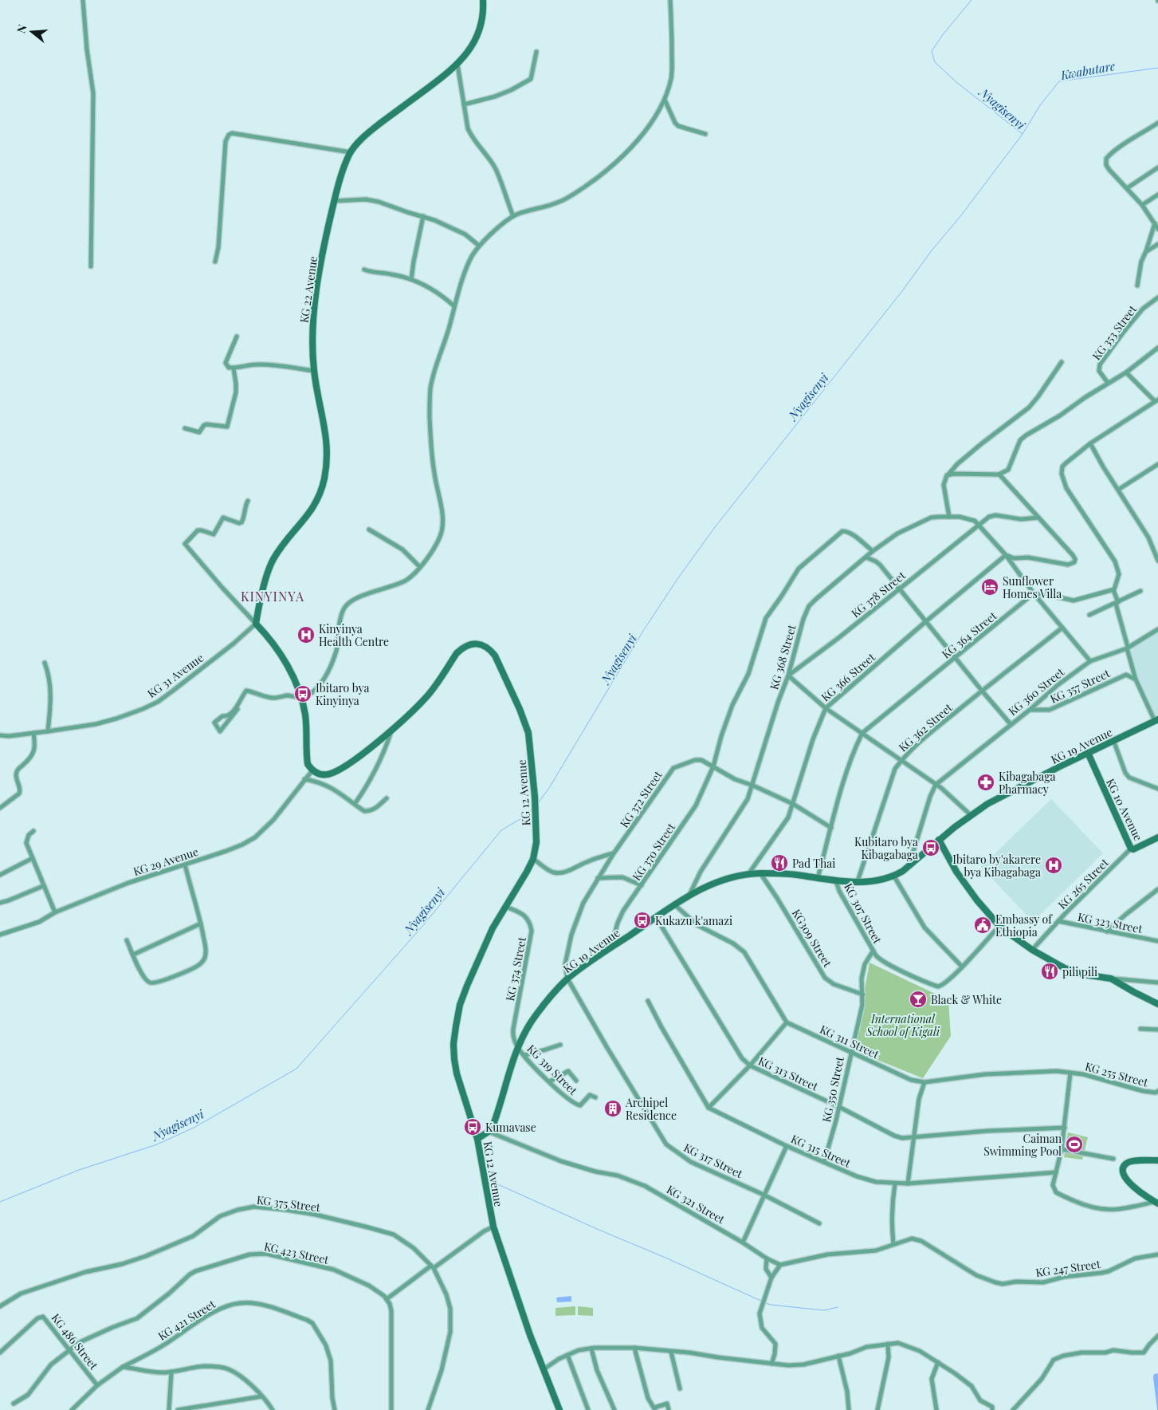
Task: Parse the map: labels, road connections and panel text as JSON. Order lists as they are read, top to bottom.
{
  "streets": {
    "street": [
      "KG 22 Avenue",
      "KG 353 Street",
      "KG 378 Street",
      "KG 364 Street",
      "KG 368 Street",
      "KG 31 Avenue",
      "KG 366 Street",
      "KG 357 Street",
      "KG 360 Street",
      "KG 362 Street",
      "KG 19 Avenue",
      "KG 12 Avenue",
      "KG 372 Street",
      "KG 10 Avenue",
      "KG 370 Street",
      "KG 29 Avenue",
      "KG 265 Street",
      "KG 307 Street",
      "KG 323 Street",
      "KG309 Street",
      "KG 374 Street",
      "KG 311 Street",
      "KG 319 Street",
      "KG 313 Street",
      "KG 255 Street",
      "KG 350 Street",
      "KG 315 Street",
      "KG 317 Street",
      "KG 375 Street",
      "KG 321 Street",
      "KG 423 Street",
      "KG 247 Street",
      "KG 421 Street",
      "KG 486 Street"
    ]
  },
  "crossings": [
    ["KG 22 Avenue", "KG 31 Avenue"],
    ["KG 378 Street", "KG 368 Street"],
    ["KG 364 Street", "KG 19 Avenue"],
    ["KG 364 Street", "KG 372 Street"],
    ["KG 368 Street", "KG 19 Avenue"],
    ["KG 368 Street", "KG 372 Street"],
    ["KG 368 Street", "KG 370 Street"],
    ["KG 366 Street", "KG 19 Avenue"],
    ["KG 366 Street", "KG 372 Street"],
    ["KG 357 Street", "KG 360 Street"],
    ["KG 360 Street", "KG 19 Avenue"],
    ["KG 362 Street", "KG 19 Avenue"],
    ["KG 19 Avenue", "KG 372 Street"],
    ["KG 19 Avenue", "KG 10 Avenue"],
    ["KG 19 Avenue", "KG 370 Street"],
    ["KG 19 Avenue", "KG 307 Street"],
    ["KG 19 Avenue", "KG309 Street"],
    ["KG 19 Avenue", "KG 374 Street"],
    ["KG 19 Avenue", "KG 319 Street"],
    ["KG 19 Avenue", "KG 313 Street"],
    ["KG 19 Avenue", "KG 317 Street"],
    ["KG 19 Avenue", "KG 321 Street"],
    ["KG 12 Avenue", "KG 29 Avenue"],
    ["KG 12 Avenue", "KG 374 Street"],
    ["KG 372 Street", "KG 370 Street"],
    ["KG 372 Street", "KG 317 Street"],
    ["KG 10 Avenue", "KG 265 Street"],
    ["KG 265 Street", "KG 323 Street"],
    ["KG 307 Street", "KG 350 Street"],
    ["KG309 Street", "KG 350 Street"],
    ["KG 374 Street", "KG 319 Street"],
    ["KG 311 Street", "KG 255 Street"],
    ["KG 311 Street", "KG 350 Street"],
    ["KG 313 Street", "KG 350 Street"],
    ["KG 350 Street", "KG 315 Street"],
    ["KG 423 Street", "KG 486 Street"],
    ["KG 421 Street", "KG 486 Street"]
  ],
  "districts": ["KINYINYA"],
  "water": ["Kwabutare", "Nyagisenyi"],
  "parks": ["International School of Kigali"],
  "places": {
    "hotel": ["Sunflower Homes Villa"],
    "hospital": ["Kinyinya Health Centre", "Ibitaro by'akarere bya Kibagabaga"],
    "bus stop": [
      "Ibitaro bya Kinyinya",
      "Kubitaro bya Kibagabaga",
      "Kukazu k'amazi",
      "Kumavase"
    ],
    "pharmacy": ["Kibagabaga Pharmacy"],
    "restaurant": ["Pad Thai", "pili pili"],
    "public building": ["Embassy of Ethiopia"],
    "bar": ["Black & White"],
    "building": ["Archipel Residence"],
    "sports": ["Caiman Swimming Pool"]
  },
  "north": "left"
}
